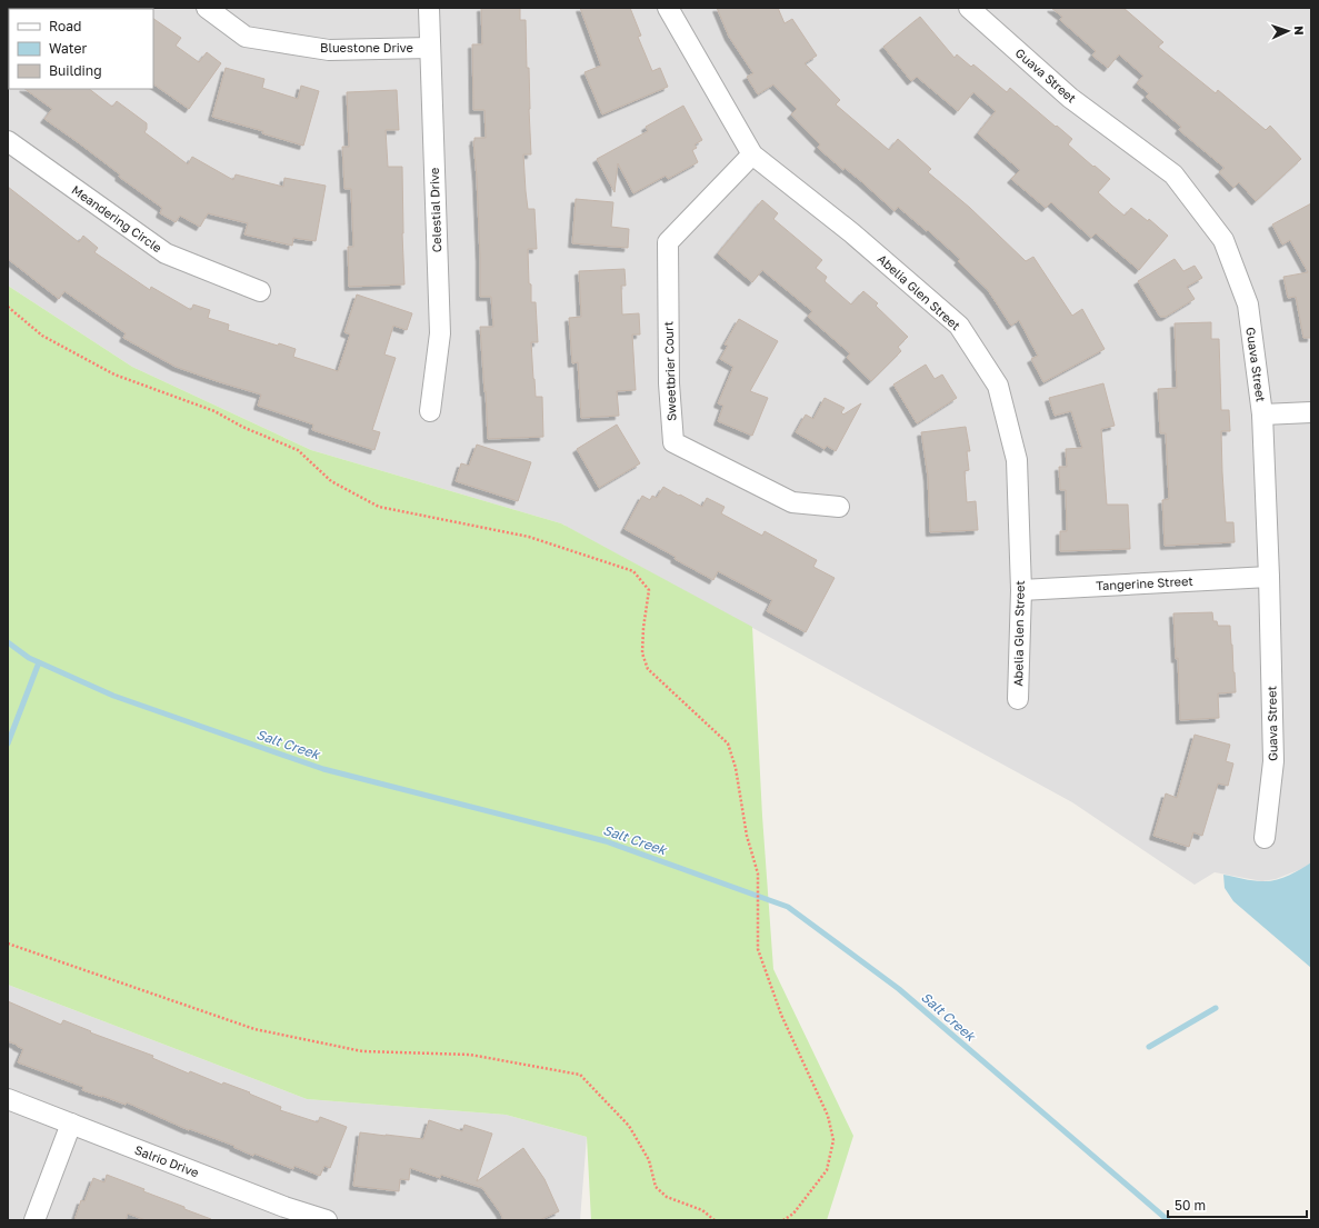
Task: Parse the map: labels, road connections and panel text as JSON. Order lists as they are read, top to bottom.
{
  "streets": {
    "street": [
      "Bluestone Drive",
      "Guava Street",
      "Celestial Drive",
      "Meandering Circle",
      "Abelia Glen Street",
      "Sweetbrier Court",
      "Tangerine Street",
      "Salrio Drive"
    ]
  },
  "crossings": [
    ["Bluestone Drive", "Celestial Drive"],
    ["Guava Street", "Tangerine Street"],
    ["Abelia Glen Street", "Sweetbrier Court"],
    ["Abelia Glen Street", "Tangerine Street"]
  ],
  "water": ["Salt Creek"],
  "legend": ["Road", "Water", "Building"],
  "scale_bar": "50 m",
  "north": "right"
}
